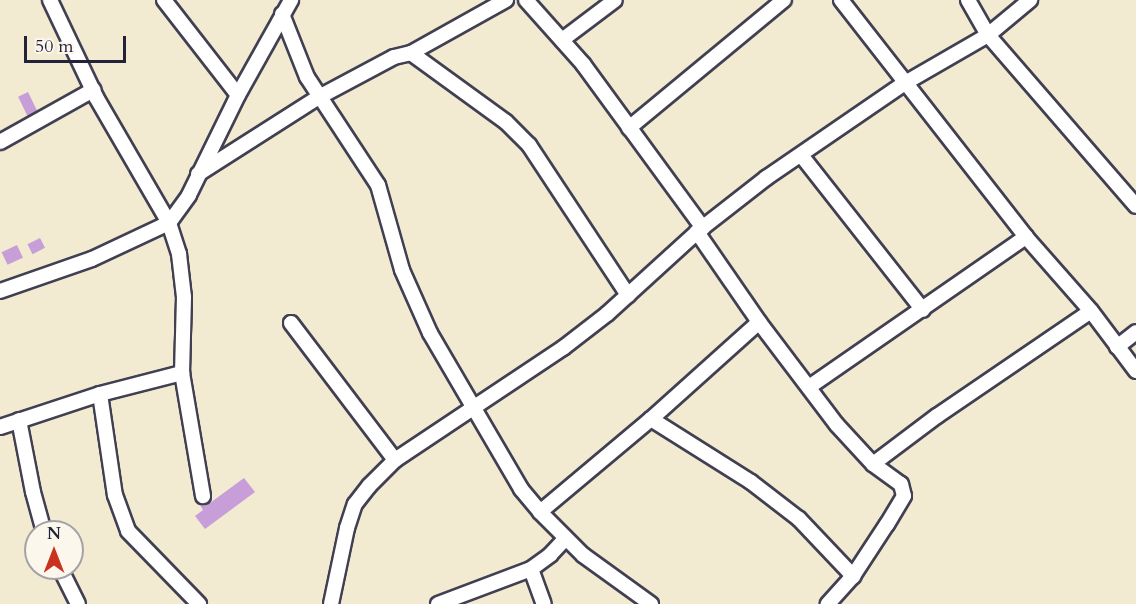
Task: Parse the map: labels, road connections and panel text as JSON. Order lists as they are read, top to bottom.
{
  "scale_bar": "50 m",
  "north": "top"
}
